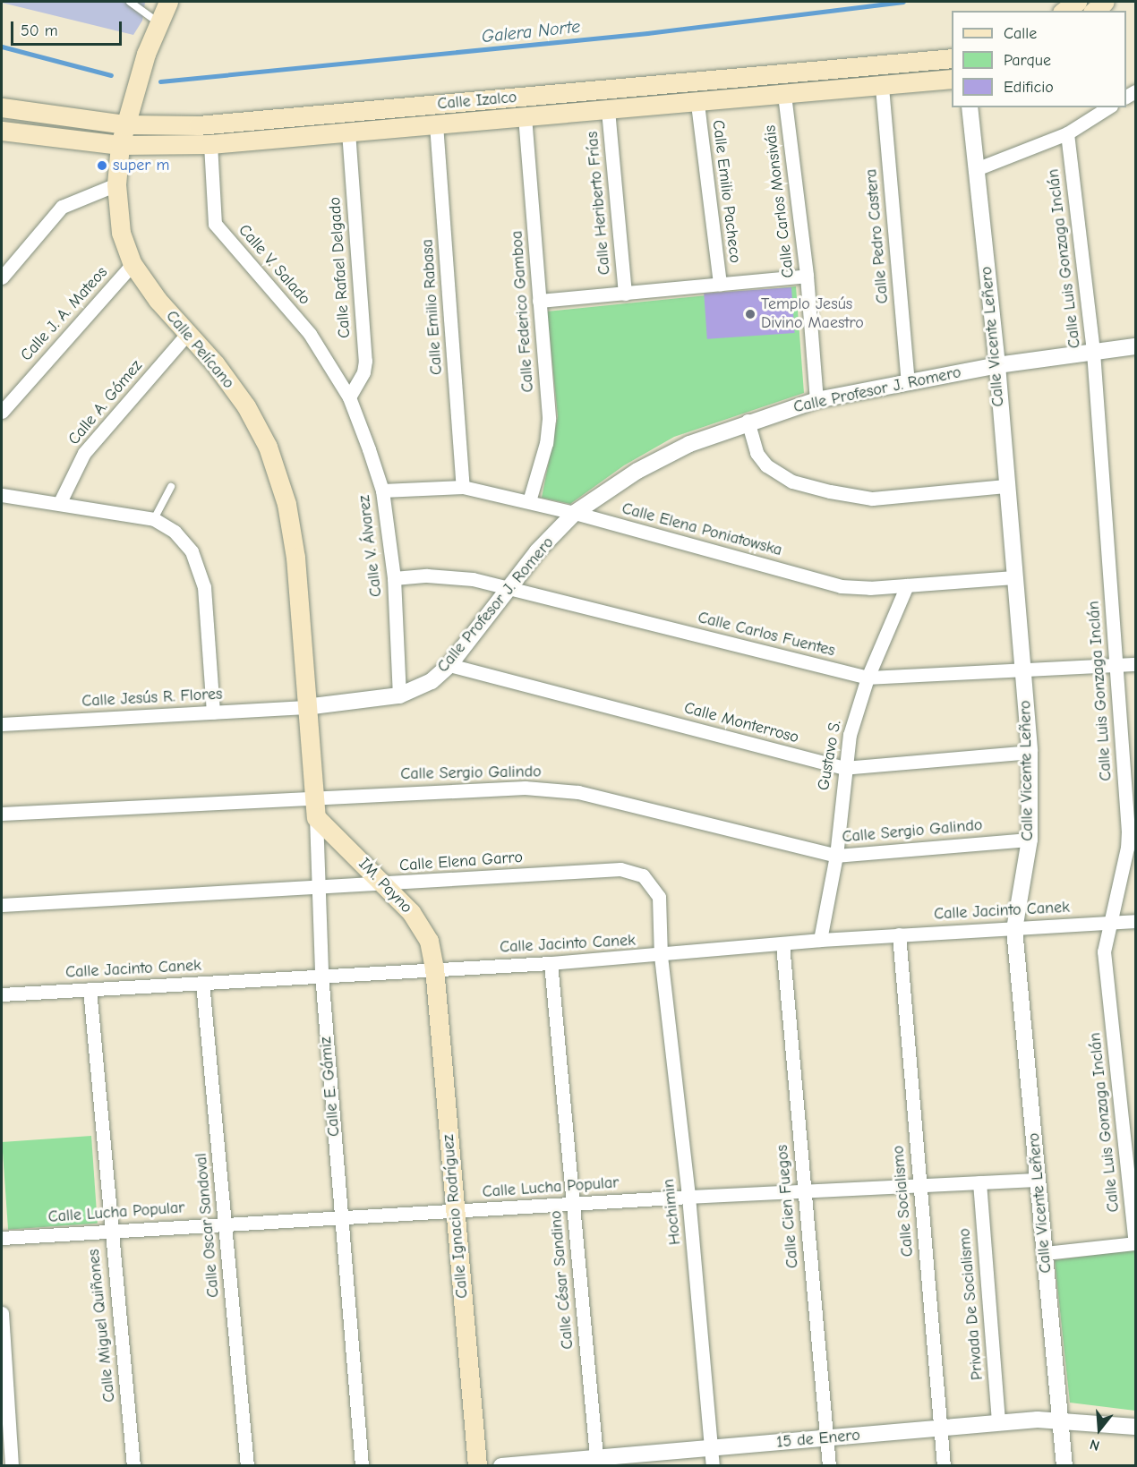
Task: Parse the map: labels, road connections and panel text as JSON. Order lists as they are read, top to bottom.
{
  "streets": {
    "main road": [
      "Calle Izalco",
      "Calle Pelícano",
      "IM. Payno",
      "Calle E. Gámiz",
      "Calle Ignacio Rodríguez"
    ],
    "street": [
      "Calle Emilio Pacheco",
      "Calle Carlos Monsiváis",
      "Calle Heriberto Frías",
      "Calle Pedro Castera",
      "Calle Luis Gonzaga Inclán",
      "Calle V. Salado",
      "Calle Rafael Delgado",
      "Calle Emilio Rabasa",
      "Calle Federico Gamboa",
      "Calle J. A. Mateos",
      "Calle Vicente Leñero",
      "Calle Profesor J. Romero",
      "Calle A. Gómez",
      "Calle Elena Poniatowska",
      "Calle V. Álvarez",
      "Calle Carlos Fuentes",
      "Calle Jesús R. Flores",
      "Calle Monterroso",
      "Gustavo S.",
      "Calle Sergio Galindo",
      "Calle Elena Garro",
      "Calle Jacinto Canek",
      "Calle Lucha Popular",
      "Calle Socialismo",
      "Calle Cien Fuegos",
      "Hochimin",
      "Calle Oscar Sandoval",
      "Calle César Sandino",
      "Privada De Socialismo",
      "Calle Miguel Quiñones",
      "15 de Enero"
    ]
  },
  "crossings": [
    ["Calle Izalco", "Calle Emilio Pacheco"],
    ["Calle Izalco", "Calle Carlos Monsiváis"],
    ["Calle Izalco", "Calle Heriberto Frías"],
    ["Calle Izalco", "Calle Pedro Castera"],
    ["Calle Izalco", "Calle V. Salado"],
    ["Calle Izalco", "Calle Rafael Delgado"],
    ["Calle Izalco", "Calle Emilio Rabasa"],
    ["Calle Izalco", "Calle Federico Gamboa"],
    ["Calle Izalco", "Calle Pelícano"],
    ["Calle Carlos Monsiváis", "Calle Profesor J. Romero"],
    ["Calle Pedro Castera", "Calle Profesor J. Romero"],
    ["Calle Luis Gonzaga Inclán", "Calle Profesor J. Romero"],
    ["Calle Luis Gonzaga Inclán", "Calle Carlos Fuentes"],
    ["Calle Luis Gonzaga Inclán", "Calle Jacinto Canek"],
    ["Calle V. Salado", "Calle Rafael Delgado"],
    ["Calle V. Salado", "Calle V. Álvarez"],
    ["Calle Rafael Delgado", "Calle V. Álvarez"],
    ["Calle Emilio Rabasa", "Calle Elena Poniatowska"],
    ["Calle Federico Gamboa", "Calle Elena Poniatowska"],
    ["Calle J. A. Mateos", "Calle Pelícano"],
    ["Calle Vicente Leñero", "Calle Profesor J. Romero"],
    ["Calle Vicente Leñero", "Calle Elena Poniatowska"],
    ["Calle Vicente Leñero", "Calle Carlos Fuentes"],
    ["Calle Vicente Leñero", "Calle Monterroso"],
    ["Calle Vicente Leñero", "Calle Sergio Galindo"],
    ["Calle Vicente Leñero", "Calle Jacinto Canek"],
    ["Calle Vicente Leñero", "Calle Lucha Popular"],
    ["Calle Vicente Leñero", "15 de Enero"],
    ["Calle Pelícano", "Calle Profesor J. Romero"],
    ["Calle Pelícano", "Calle A. Gómez"],
    ["Calle Pelícano", "Calle Jesús R. Flores"],
    ["Calle Pelícano", "Calle E. Gámiz"],
    ["Calle Profesor J. Romero", "Calle Elena Poniatowska"],
    ["Calle Profesor J. Romero", "Calle V. Álvarez"],
    ["Calle Profesor J. Romero", "Calle Carlos Fuentes"],
    ["Calle Profesor J. Romero", "Calle Jesús R. Flores"],
    ["Calle Profesor J. Romero", "Calle Monterroso"],
    ["Calle Profesor J. Romero", "Calle E. Gámiz"],
    ["Calle Elena Poniatowska", "Calle V. Álvarez"],
    ["Calle Elena Poniatowska", "Gustavo S."],
    ["Calle V. Álvarez", "Calle Carlos Fuentes"],
    ["Calle Carlos Fuentes", "Gustavo S."],
    ["Calle Jesús R. Flores", "Calle E. Gámiz"],
    ["Calle Monterroso", "Gustavo S."],
    ["Gustavo S.", "Calle Sergio Galindo"],
    ["Gustavo S.", "Calle Jacinto Canek"],
    ["Calle Sergio Galindo", "Calle E. Gámiz"],
    ["Calle Elena Garro", "IM. Payno"],
    ["Calle Elena Garro", "Calle Jacinto Canek"],
    ["Calle Elena Garro", "Calle E. Gámiz"],
    ["Calle Elena Garro", "Hochimin"],
    ["IM. Payno", "Calle Jacinto Canek"],
    ["IM. Payno", "Calle E. Gámiz"],
    ["IM. Payno", "Calle Ignacio Rodríguez"],
    ["Calle Jacinto Canek", "Calle E. Gámiz"],
    ["Calle Jacinto Canek", "Calle Socialismo"],
    ["Calle Jacinto Canek", "Calle Cien Fuegos"],
    ["Calle Jacinto Canek", "Hochimin"],
    ["Calle Jacinto Canek", "Calle Ignacio Rodríguez"],
    ["Calle Jacinto Canek", "Calle Oscar Sandoval"],
    ["Calle Jacinto Canek", "Calle César Sandino"],
    ["Calle Jacinto Canek", "Calle Miguel Quiñones"],
    ["Calle E. Gámiz", "Calle Lucha Popular"],
    ["Calle Lucha Popular", "Calle Socialismo"],
    ["Calle Lucha Popular", "Calle Cien Fuegos"],
    ["Calle Lucha Popular", "Hochimin"],
    ["Calle Lucha Popular", "Calle Ignacio Rodríguez"],
    ["Calle Lucha Popular", "Calle Oscar Sandoval"],
    ["Calle Lucha Popular", "Calle César Sandino"],
    ["Calle Lucha Popular", "Privada De Socialismo"],
    ["Calle Lucha Popular", "Calle Miguel Quiñones"],
    ["Calle Socialismo", "15 de Enero"],
    ["Calle Cien Fuegos", "15 de Enero"],
    ["Hochimin", "15 de Enero"],
    ["Calle César Sandino", "15 de Enero"],
    ["Privada De Socialismo", "15 de Enero"]
  ],
  "water": ["Galera Norte"],
  "places": ["super m", "Templo Jesús Divino Maestro"],
  "legend": ["Calle", "Parque", "Edificio"],
  "scale_bar": "50 m",
  "north": "bottom"
}
